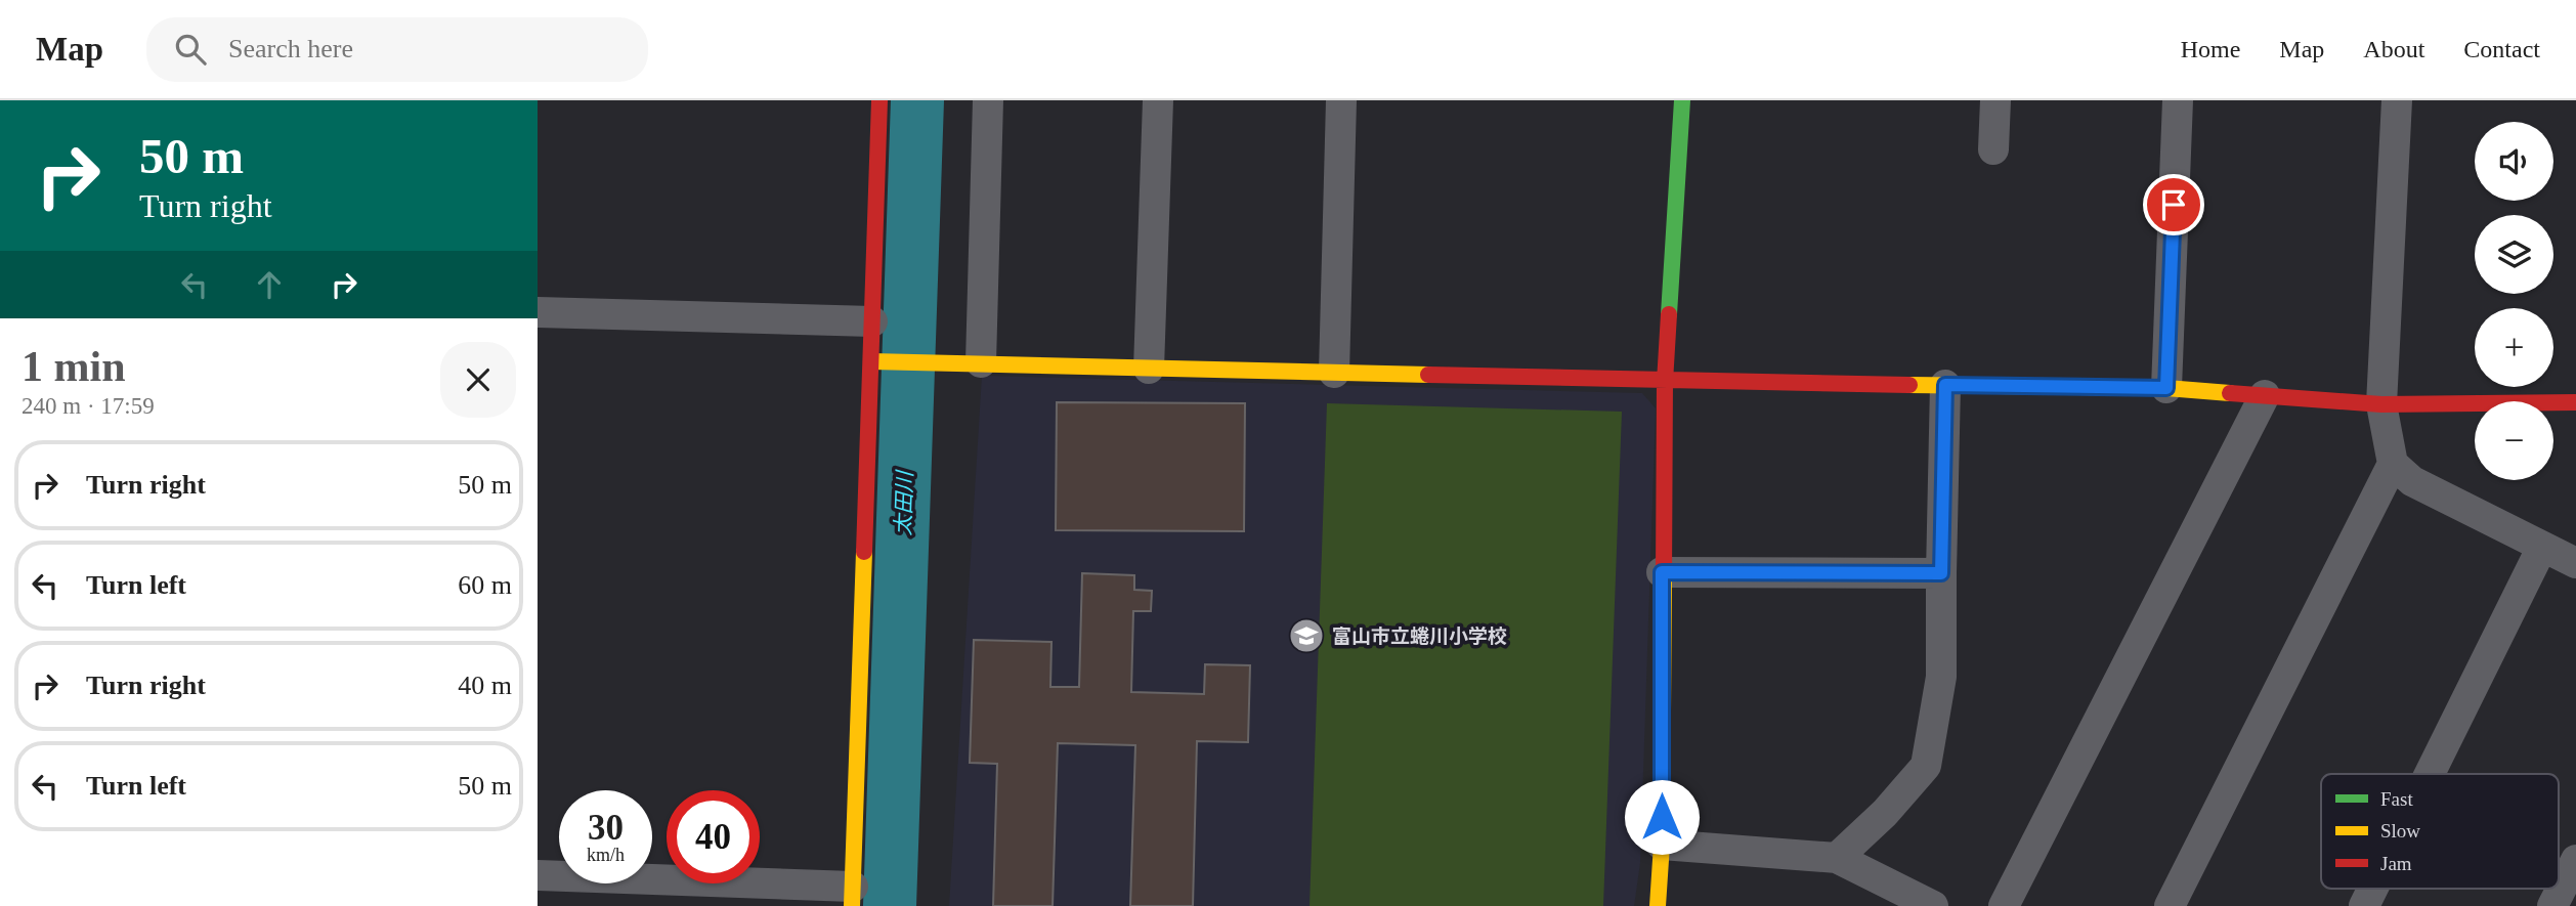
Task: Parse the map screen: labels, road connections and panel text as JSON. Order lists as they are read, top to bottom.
{
  "water": ["太田川"],
  "places": {
    "school or university": ["富山市立蜷川小学校"]
  },
  "legend": ["Fast", "Slow", "Jam"],
  "page": {
    "header": "Map",
    "search": "Search here",
    "nav": [
      "Home",
      "Map",
      "About",
      "Contact"
    ],
    "turn": ["50 m", "Turn right"],
    "map_buttons": ["+", "−"],
    "heading": ["1 min", "240 m · 17:59"],
    "list": [
      {
        "name": "Turn right",
        "value": "50 m"
      },
      {
        "name": "Turn left",
        "value": "60 m"
      },
      {
        "name": "Turn right",
        "value": "40 m"
      },
      {
        "name": "Turn left",
        "value": "50 m"
      }
    ],
    "speed": "30 km/h",
    "limit": "40"
  }
}
